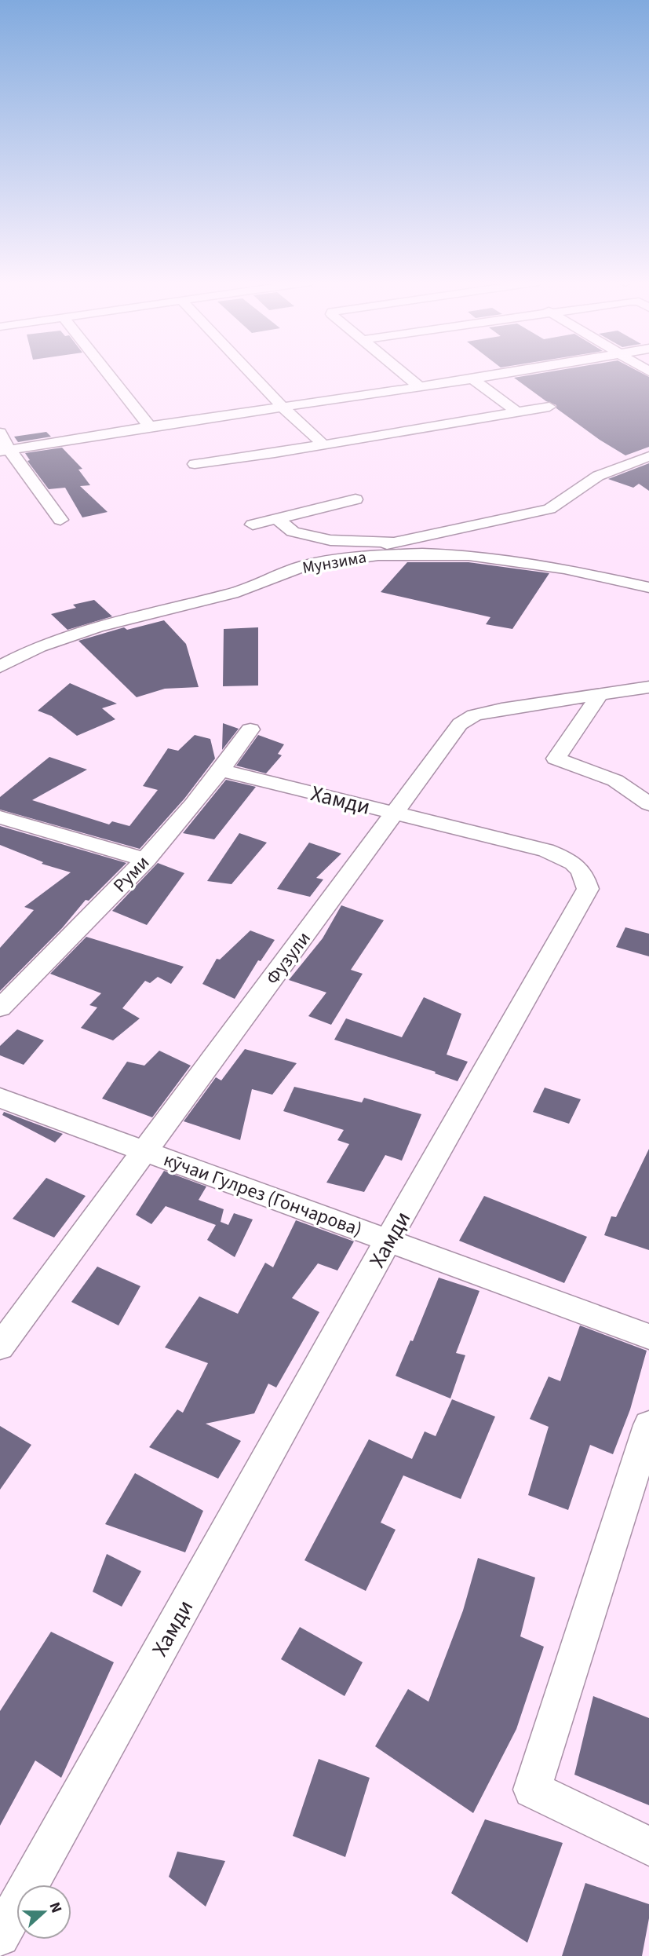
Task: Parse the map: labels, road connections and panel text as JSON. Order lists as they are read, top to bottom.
{
  "streets": {
    "street": [
      "Мунзима",
      "Хамди",
      "Руми",
      "Фузули",
      "кӯчаи Гулрез (Гончарова)"
    ]
  },
  "crossings": [
    ["Хамди", "Руми"],
    ["Хамди", "Фузули"],
    ["Хамди", "кӯчаи Гулрез (Гончарова)"],
    ["Фузули", "кӯчаи Гулрез (Гончарова)"]
  ],
  "north": "right"
}
